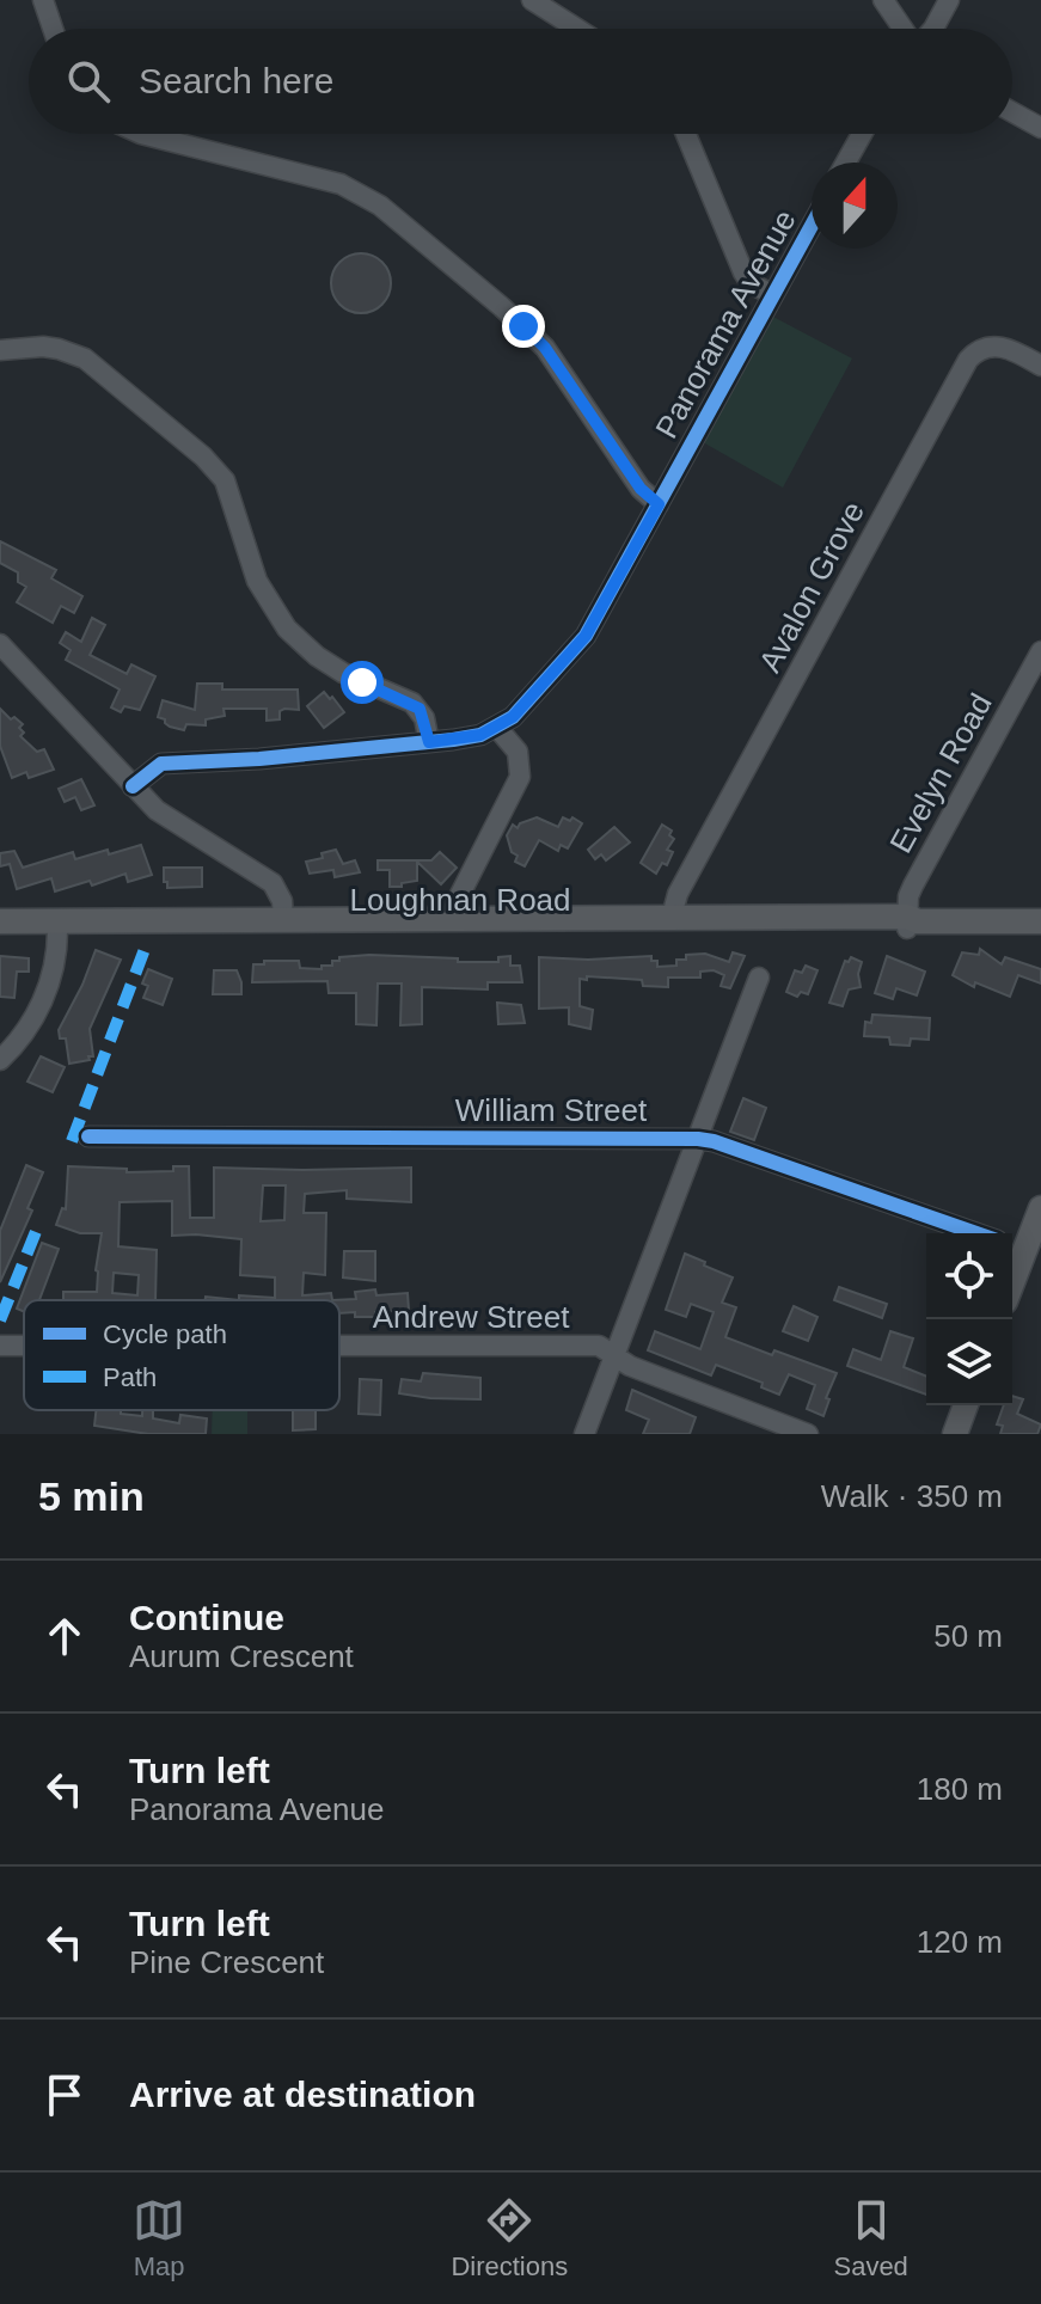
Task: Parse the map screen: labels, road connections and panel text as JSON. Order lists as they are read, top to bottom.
{
  "streets": {
    "main road": ["Loughnan Road"],
    "street": [
      "Panorama Avenue",
      "Avalon Grove",
      "Evelyn Road",
      "William Street",
      "Andrew Street"
    ]
  },
  "crossings": [
    ["Avalon Grove", "Loughnan Road"],
    ["Evelyn Road", "Loughnan Road"]
  ],
  "legend": ["Cycle path", "Path"],
  "north": "top",
  "page": {
    "search": "Search here",
    "heading": ["5 min", "Walk · 350 m"],
    "list": [
      ["Continue", "Aurum Crescent", "50 m"],
      ["Turn left", "Panorama Avenue", "180 m"],
      ["Turn left", "Pine Crescent", "120 m"],
      "Arrive at destination"
    ],
    "nav": ["Map", "Directions", "Saved"]
  }
}
